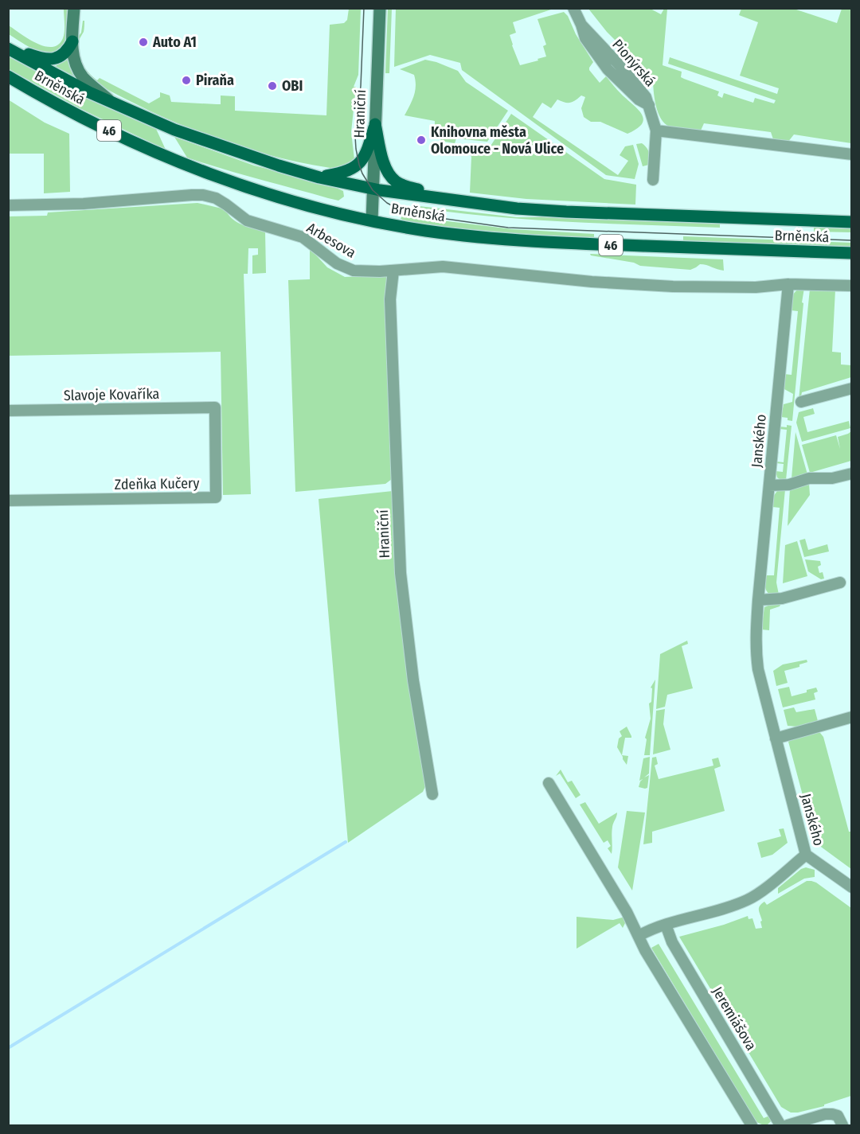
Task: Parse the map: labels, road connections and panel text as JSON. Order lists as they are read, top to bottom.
{
  "streets": {
    "main road": ["Brněnská", "46"],
    "street": [
      "Pionýrská",
      "Hraniční",
      "Arbesova",
      "Slavoje Kovaříka",
      "Janského",
      "Zdeňka Kučery",
      "Jeremiášova"
    ]
  },
  "crossings": [
    ["Brněnská", "Hraniční"],
    ["Hraniční", "Arbesova"],
    ["Arbesova", "Janského"],
    ["Slavoje Kovaříka", "Zdeňka Kučery"]
  ],
  "places": [
    "Auto A1",
    "Piraňa",
    "OBI",
    "Knihovna města Olomouce - Nová Ulice"
  ]
}
